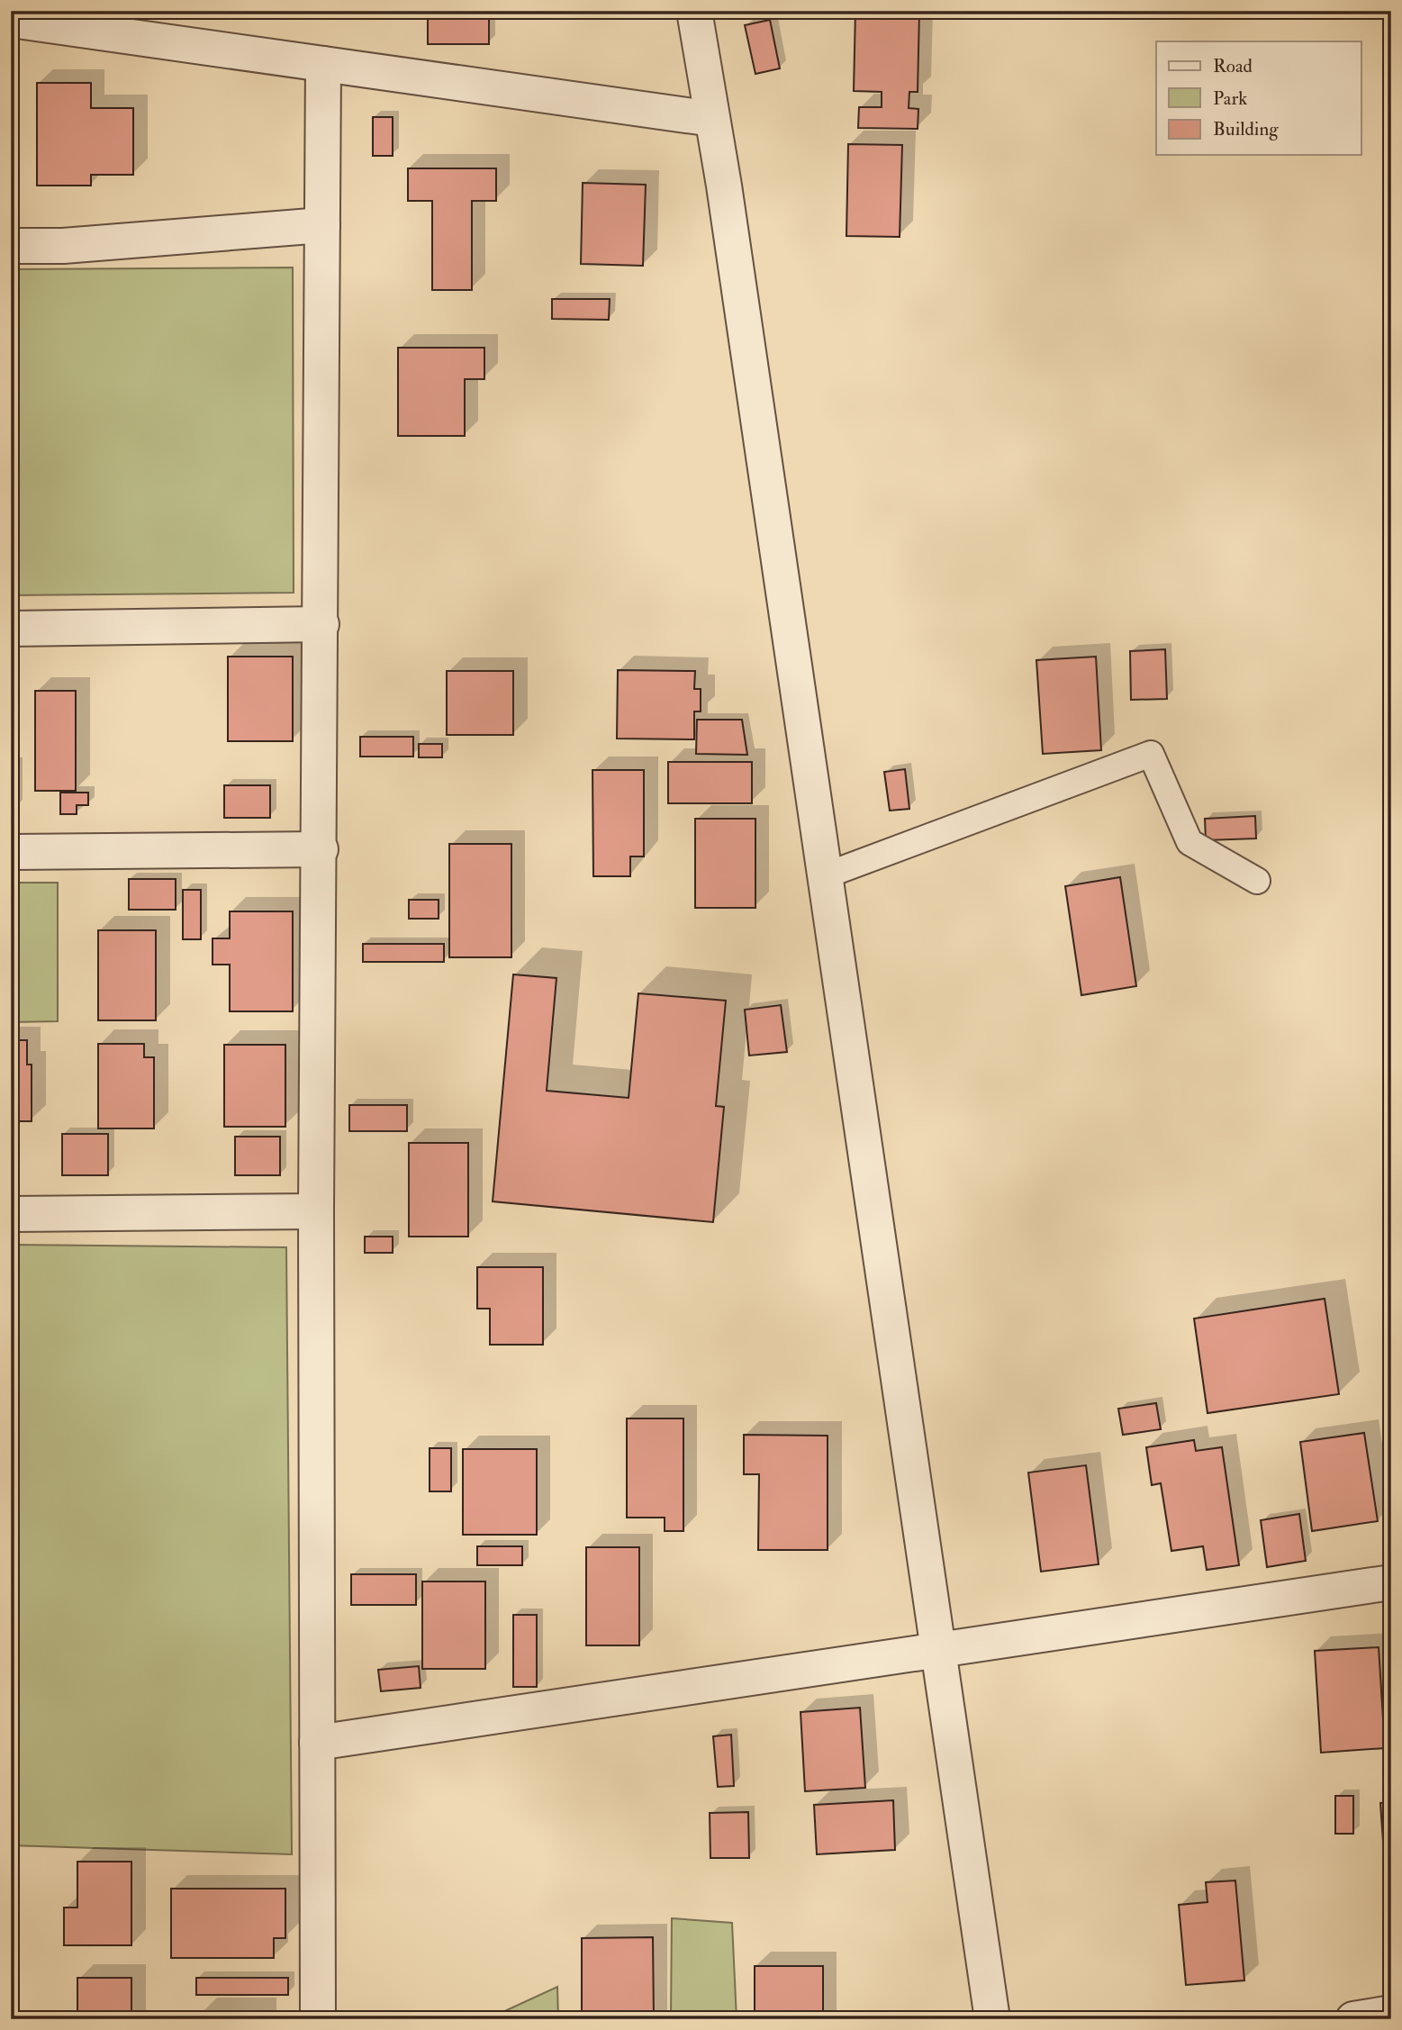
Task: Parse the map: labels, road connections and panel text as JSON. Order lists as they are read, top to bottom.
{
  "legend": ["Road", "Park", "Building"]
}
